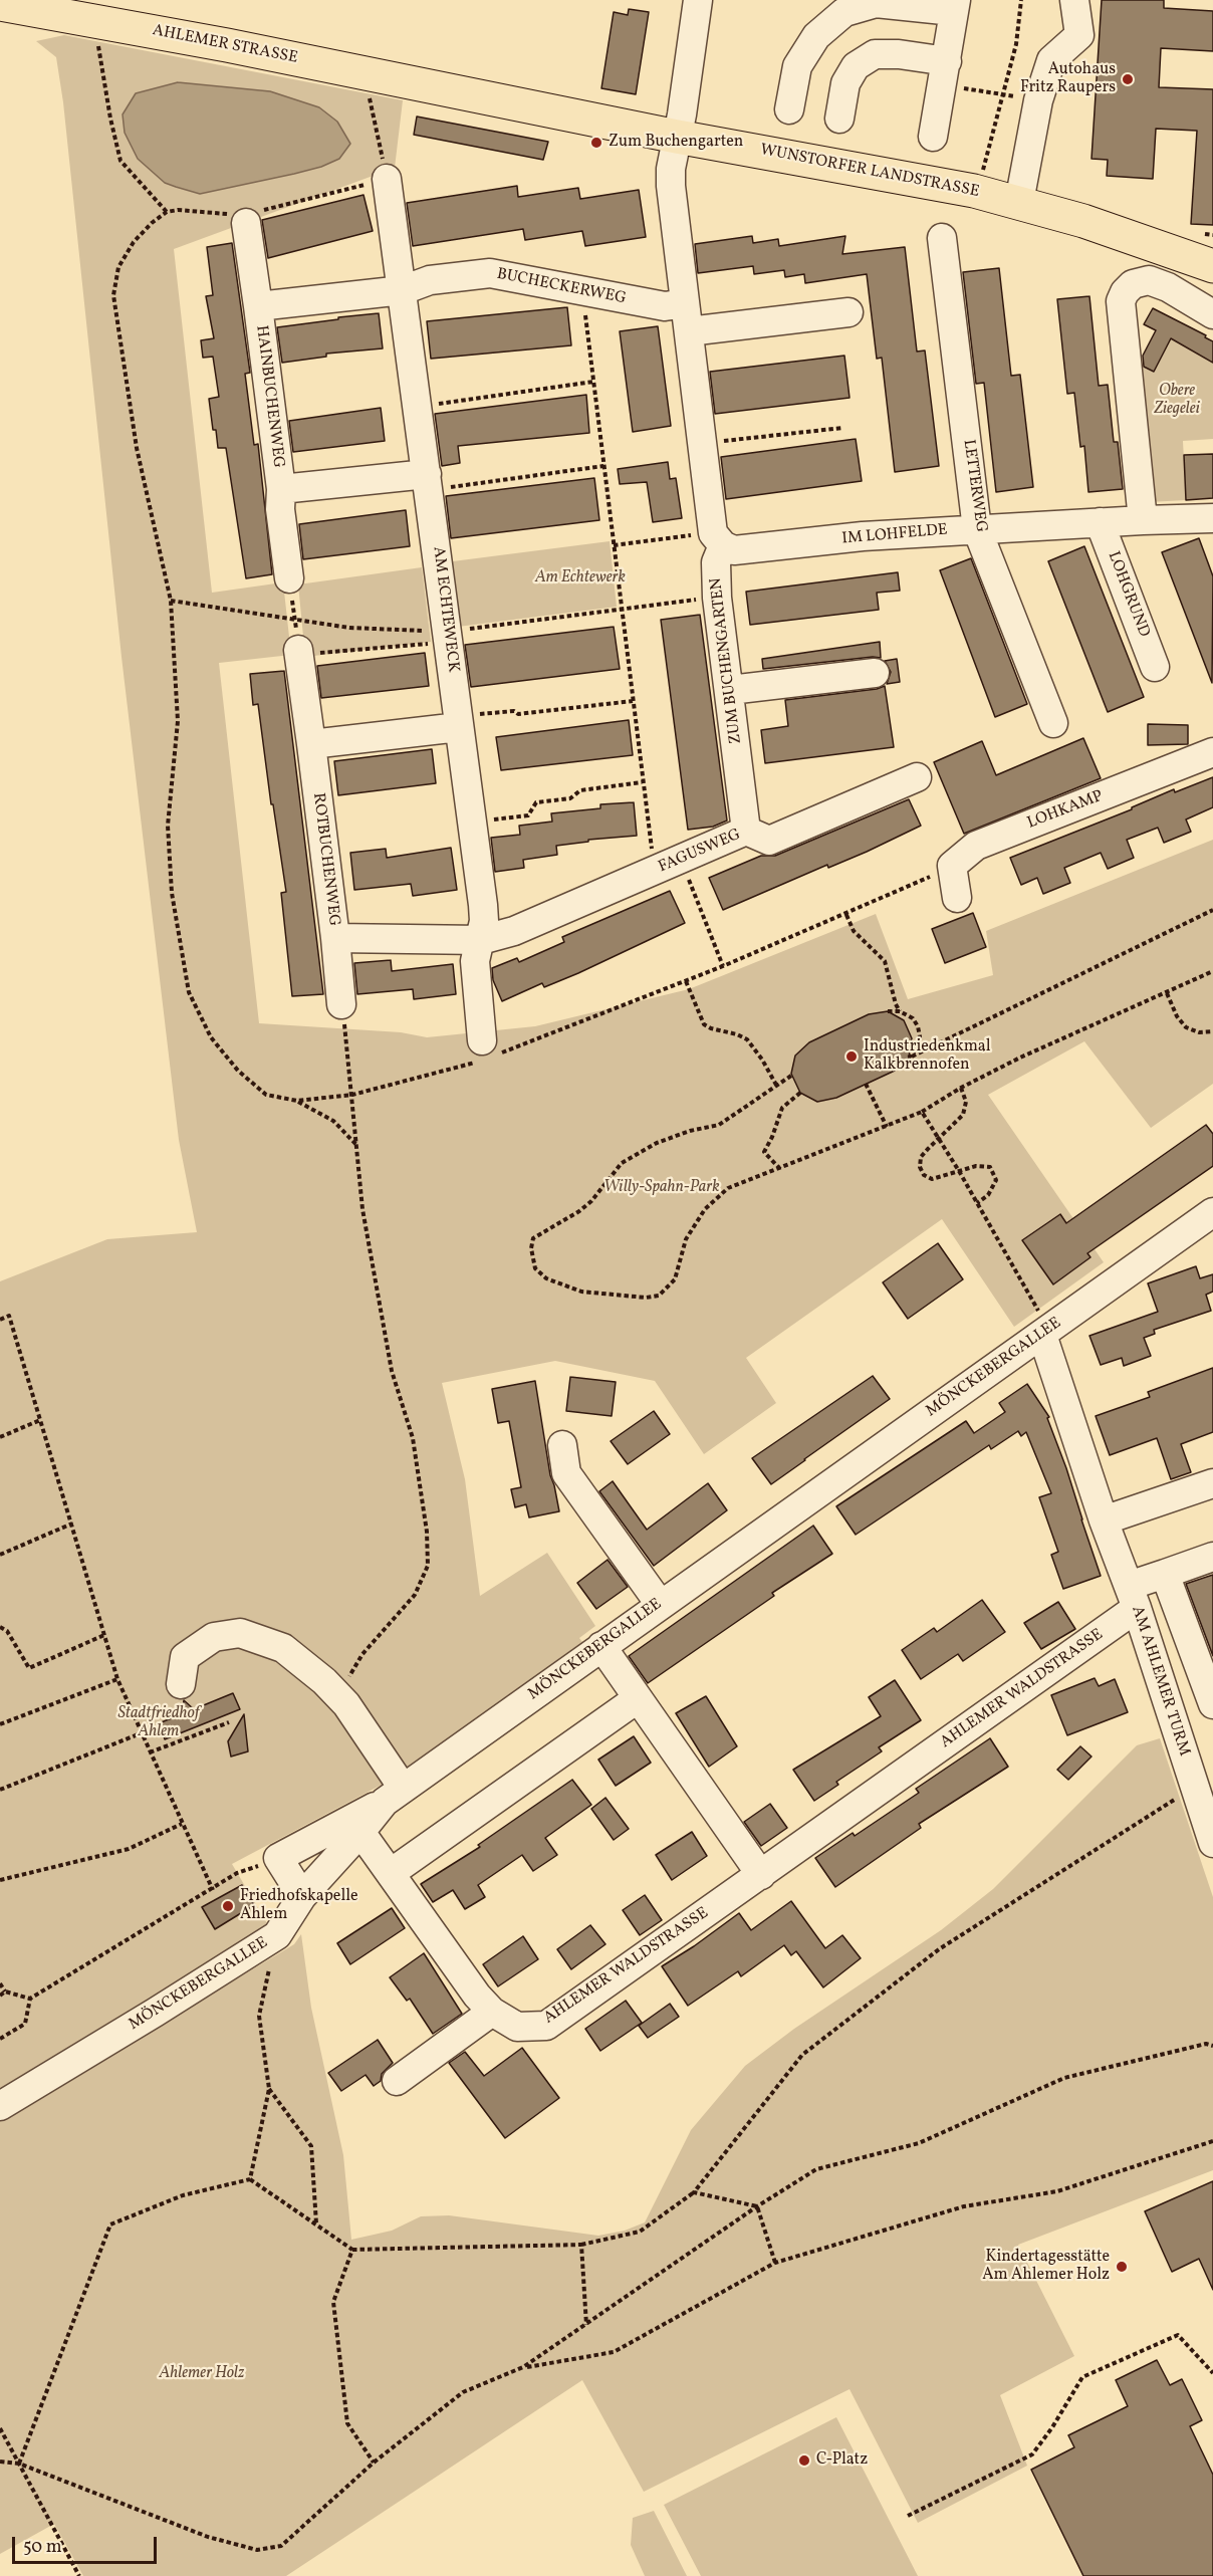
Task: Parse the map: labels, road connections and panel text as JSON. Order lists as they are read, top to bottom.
{
  "streets": {
    "main road": ["AHLEMER STRASSE", "WUNSTORFER LANDSTRASSE"],
    "street": [
      "BUCHECKERWEG",
      "HAINBUCHENWEG",
      "LETTERWEG",
      "IM LOHFELDE",
      "LOHGRUND",
      "AM ECHTEWECK",
      "ZUM BUCHENGARTEN",
      "LOHKAMP",
      "FAGUSWEG",
      "ROTBUCHENWEG",
      "MÖNCKEBERGALLEE",
      "AM AHLEMER TURM",
      "AHLEMER WALDSTRASSE"
    ]
  },
  "crossings": [
    ["AHLEMER STRASSE", "WUNSTORFER LANDSTRASSE"],
    ["WUNSTORFER LANDSTRASSE", "ZUM BUCHENGARTEN"],
    ["BUCHECKERWEG", "HAINBUCHENWEG"],
    ["BUCHECKERWEG", "AM ECHTEWECK"],
    ["BUCHECKERWEG", "ZUM BUCHENGARTEN"],
    ["HAINBUCHENWEG", "AM ECHTEWECK"],
    ["LETTERWEG", "IM LOHFELDE"],
    ["IM LOHFELDE", "LOHGRUND"],
    ["IM LOHFELDE", "ZUM BUCHENGARTEN"],
    ["AM ECHTEWECK", "FAGUSWEG"],
    ["AM ECHTEWECK", "ROTBUCHENWEG"],
    ["ZUM BUCHENGARTEN", "FAGUSWEG"],
    ["FAGUSWEG", "ROTBUCHENWEG"],
    ["MÖNCKEBERGALLEE", "AM AHLEMER TURM"],
    ["MÖNCKEBERGALLEE", "AHLEMER WALDSTRASSE"],
    ["AM AHLEMER TURM", "AHLEMER WALDSTRASSE"]
  ],
  "parks": [
    "Obere Ziegelei",
    "Am Echtewerk",
    "Willy-Spahn-Park",
    "Stadtfriedhof Ahlem",
    "Ahlemer Holz"
  ],
  "places": [
    "Autohaus Fritz Raupers",
    "Zum Buchengarten",
    "Industriedenkmal Kalkbrennofen",
    "Friedhofskapelle Ahlem",
    "Kindertagesstätte Am Ahlemer Holz",
    "C-Platz"
  ],
  "scale_bar": "50 m"
}
